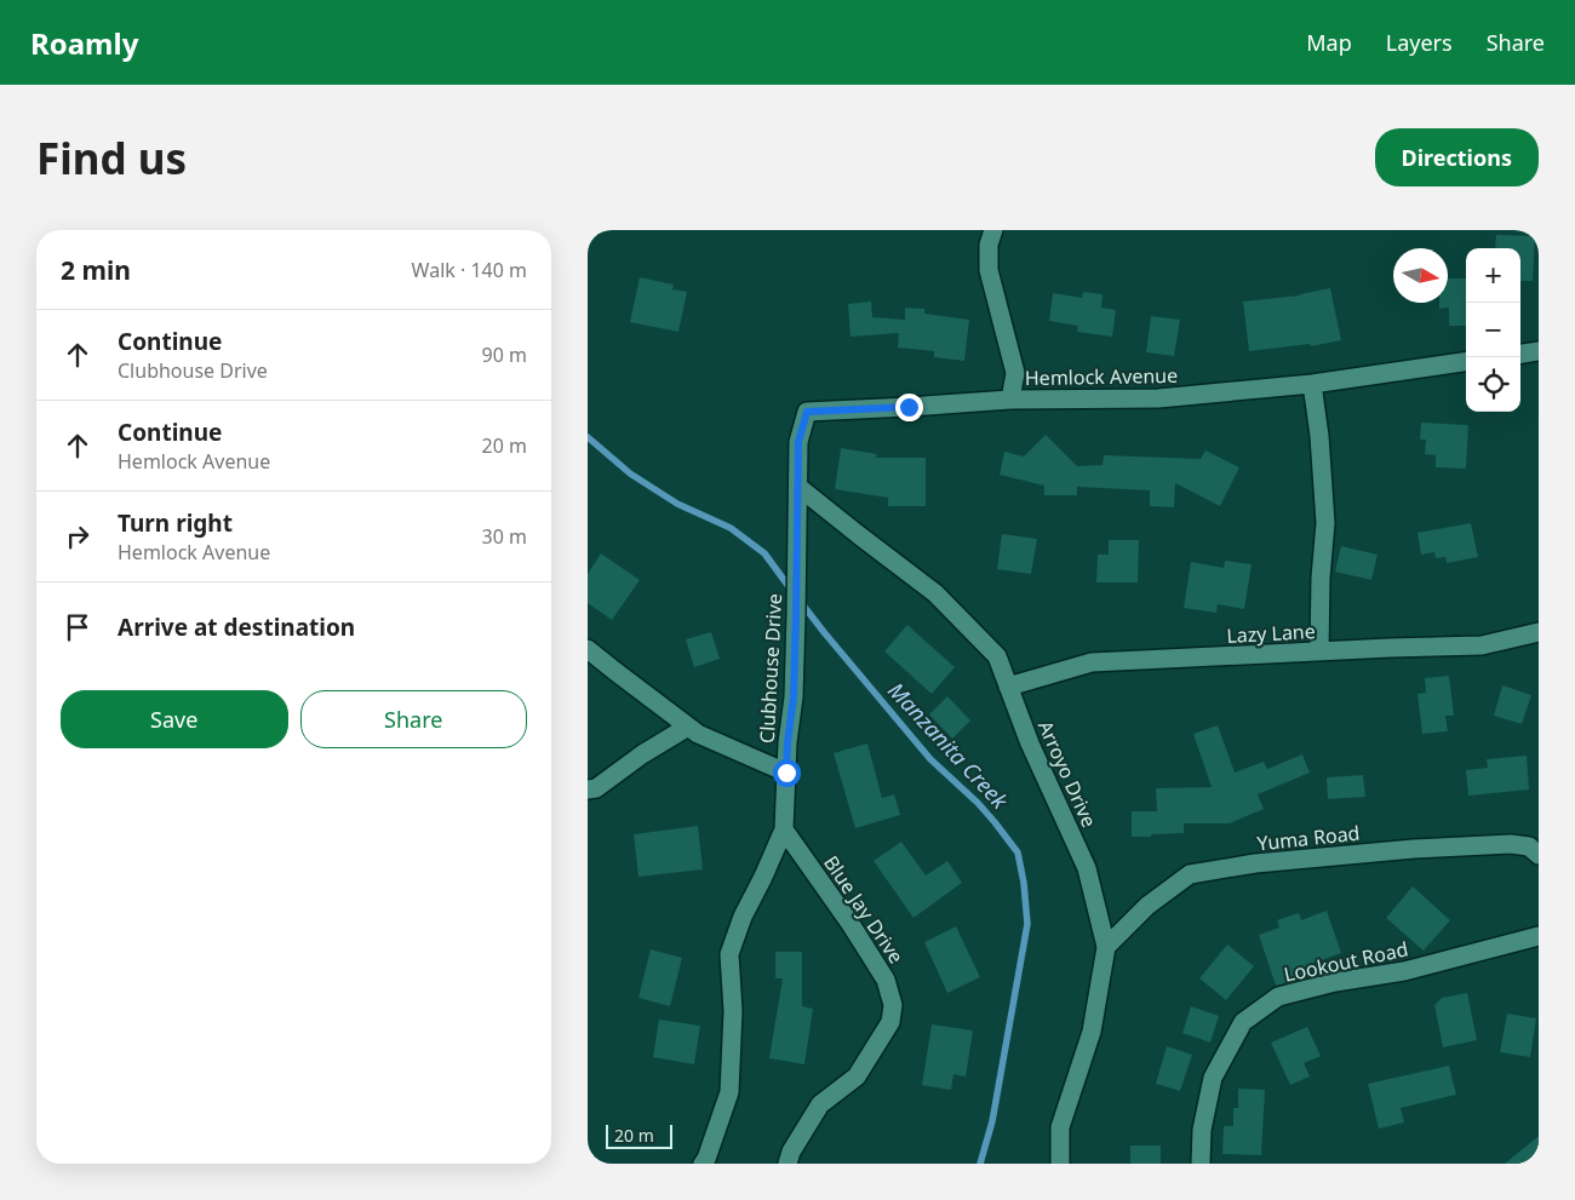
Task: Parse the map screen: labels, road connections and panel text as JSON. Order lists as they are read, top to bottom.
{
  "streets": {
    "street": [
      "Hemlock Avenue",
      "Lazy Lane",
      "Clubhouse Drive",
      "Arroyo Drive",
      "Yuma Road",
      "Blue Jay Drive",
      "Lookout Road"
    ]
  },
  "crossings": [
    ["Hemlock Avenue", "Clubhouse Drive"],
    ["Hemlock Avenue", "Arroyo Drive"],
    ["Lazy Lane", "Arroyo Drive"],
    ["Clubhouse Drive", "Arroyo Drive"],
    ["Clubhouse Drive", "Blue Jay Drive"],
    ["Arroyo Drive", "Yuma Road"]
  ],
  "water": ["Manzanita Creek"],
  "scale_bar": "20 m",
  "north": "right",
  "page": {
    "header": "Roamly",
    "nav": ["Map", "Layers", "Share"],
    "buttons": [
      "Directions",
      ["Save", "Share"]
    ],
    "title": "Find us",
    "heading": ["2 min", "Walk · 140 m"],
    "map_buttons": ["+", "−"],
    "list": [
      ["Continue", "Clubhouse Drive", "90 m"],
      ["Continue", "Hemlock Avenue", "20 m"],
      ["Turn right", "Hemlock Avenue", "30 m"],
      "Arrive at destination"
    ],
    "scale": "20 m"
  }
}
